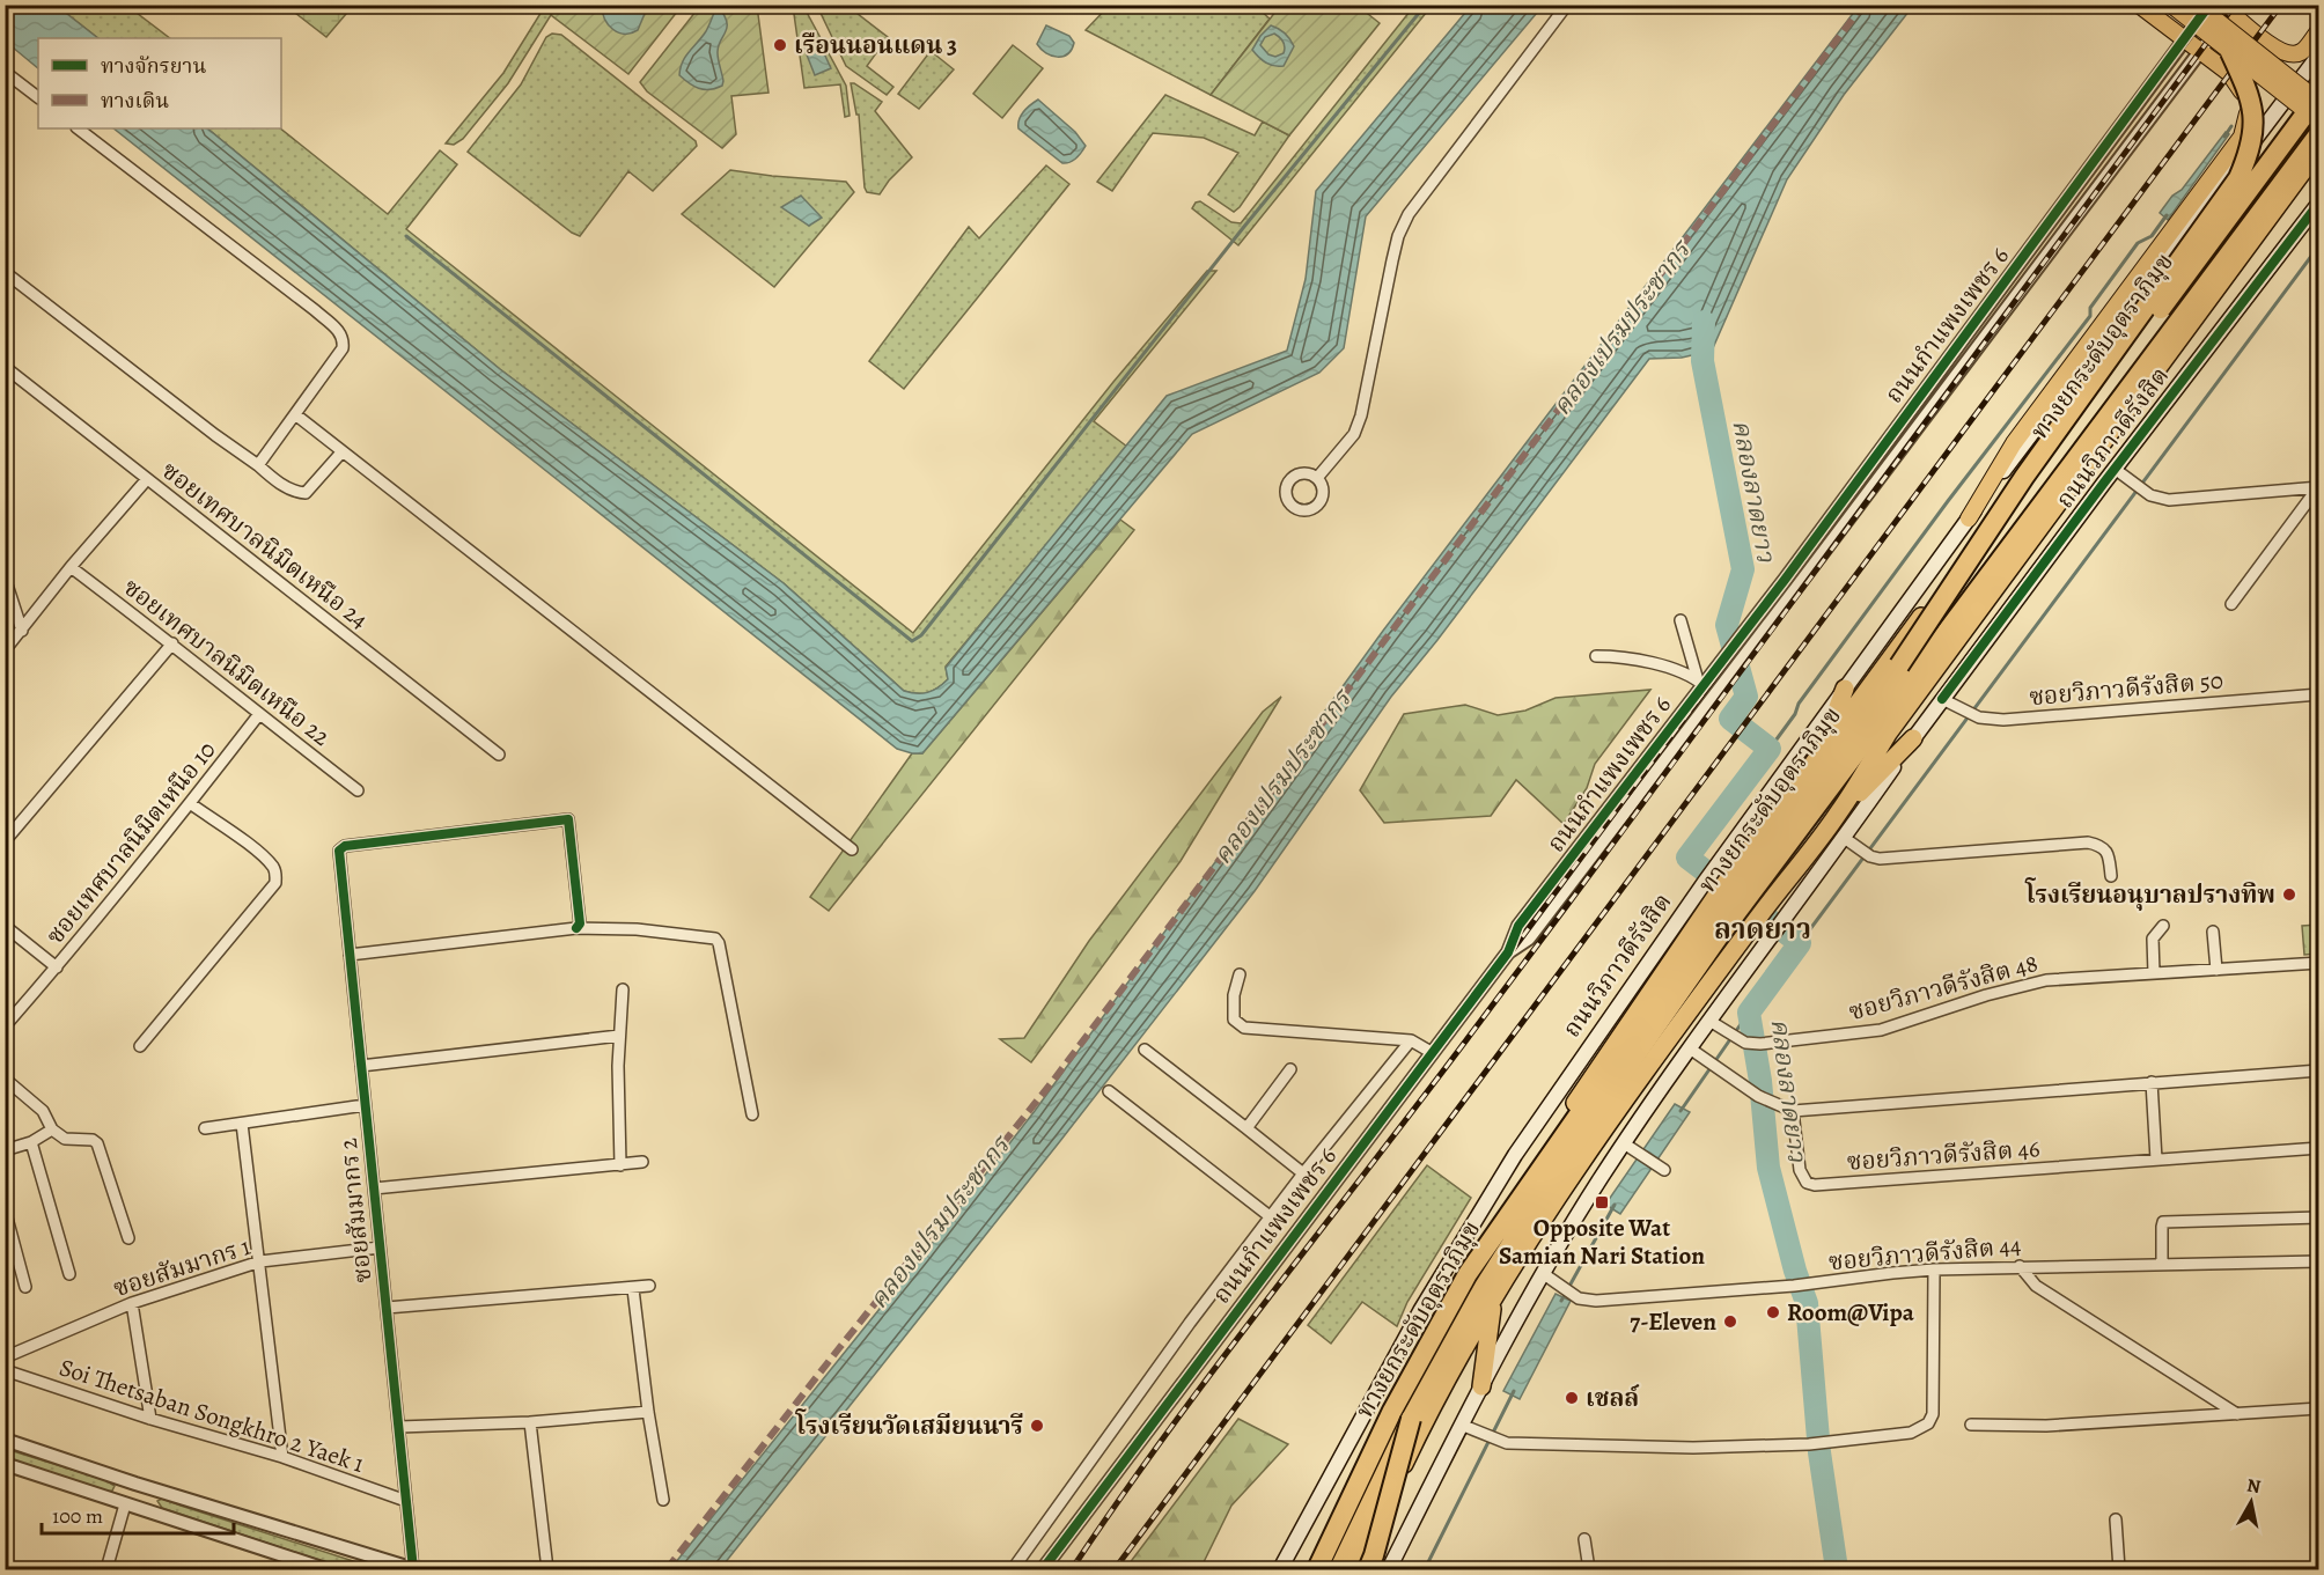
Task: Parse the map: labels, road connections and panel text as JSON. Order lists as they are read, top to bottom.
{
  "streets": {
    "highway": ["ทางยกระดับอุตราภิมุข", "ถนนวิภาวดีรังสิต"],
    "street": [
      "ถนนกำแพงเพชร 6",
      "ซอยเทศบาลนิมิตเหนือ 24",
      "ซอยเทศบาลนิมิตเหนือ 22",
      "ซอยวิภาวดีรังสิต 50",
      "ซอยเทศบาลนิมิตเหนือ 10",
      "ซอยวิภาวดีรังสิต 48",
      "ซอยวิภาวดีรังสิต 46",
      "ซอยสัมมากร 2",
      "ซอยวิภาวดีรังสิต 44",
      "ซอยสัมมากร 1",
      "Soi Thetsaban Songkhro 2 Yaek 1"
    ]
  },
  "crossings": [
    ["ถนนวิภาวดีรังสิต", "ซอยวิภาวดีรังสิต 50"],
    ["ถนนวิภาวดีรังสิต", "ซอยวิภาวดีรังสิต 48"],
    ["ถนนวิภาวดีรังสิต", "ซอยวิภาวดีรังสิต 44"],
    ["ซอยเทศบาลนิมิตเหนือ 22", "ซอยเทศบาลนิมิตเหนือ 10"],
    ["ซอยสัมมากร 2", "ซอยสัมมากร 1"],
    ["ซอยสัมมากร 2", "Soi Thetsaban Songkhro 2 Yaek 1"]
  ],
  "districts": ["ลาดยาว"],
  "water": ["คลองเปรมประชากร", "คลองลาดยาว"],
  "places": {
    "other": [
      "เรือนนอนแดน 3",
      "โรงเรียนอนุบาลปรางทิพ",
      "Room@Vipa",
      "7-Eleven",
      "เชลล์",
      "โรงเรียนวัดเสมียนนารี"
    ],
    "transit": ["Opposite Wat Samian Nari Station"]
  },
  "legend": ["ทางจักรยาน", "ทางเดิน"],
  "scale_bar": "100 m",
  "north": "top"
}
